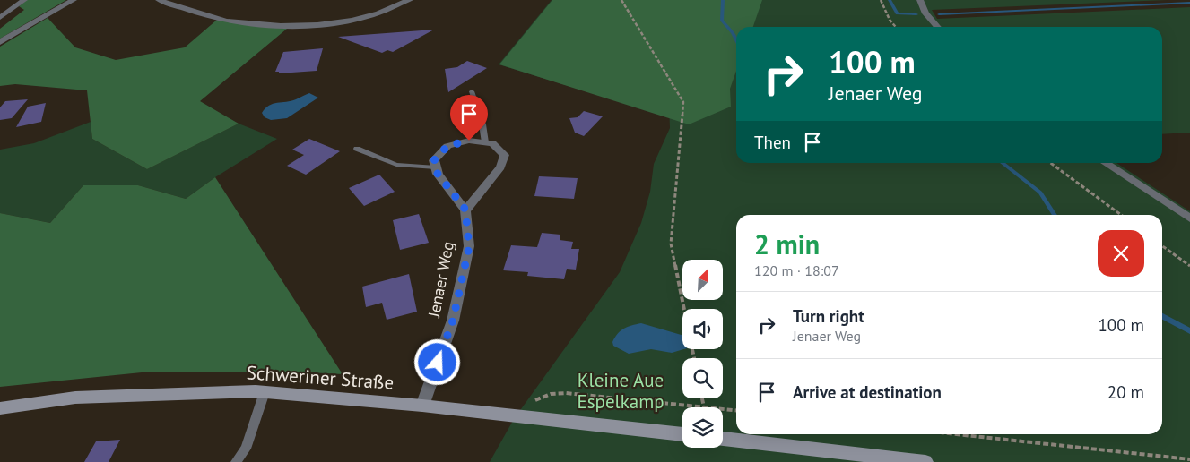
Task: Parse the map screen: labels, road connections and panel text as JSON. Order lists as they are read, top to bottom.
{
  "streets": {
    "street": ["Jenaer Weg", "Schweriner Straße"]
  },
  "crossings": [
    ["Jenaer Weg", "Schweriner Straße"]
  ],
  "parks": ["Kleine Aue Espelkamp"],
  "north": "top right",
  "page": {
    "turn": ["100 m", "Jenaer Weg"],
    "then": "Then",
    "heading": ["2 min", "120 m · 18:07"],
    "list": [
      {
        "name": "Turn right",
        "note": "Jenaer Weg",
        "value": "100 m"
      },
      {
        "name": "Arrive at destination",
        "value": "20 m"
      }
    ]
  }
}
